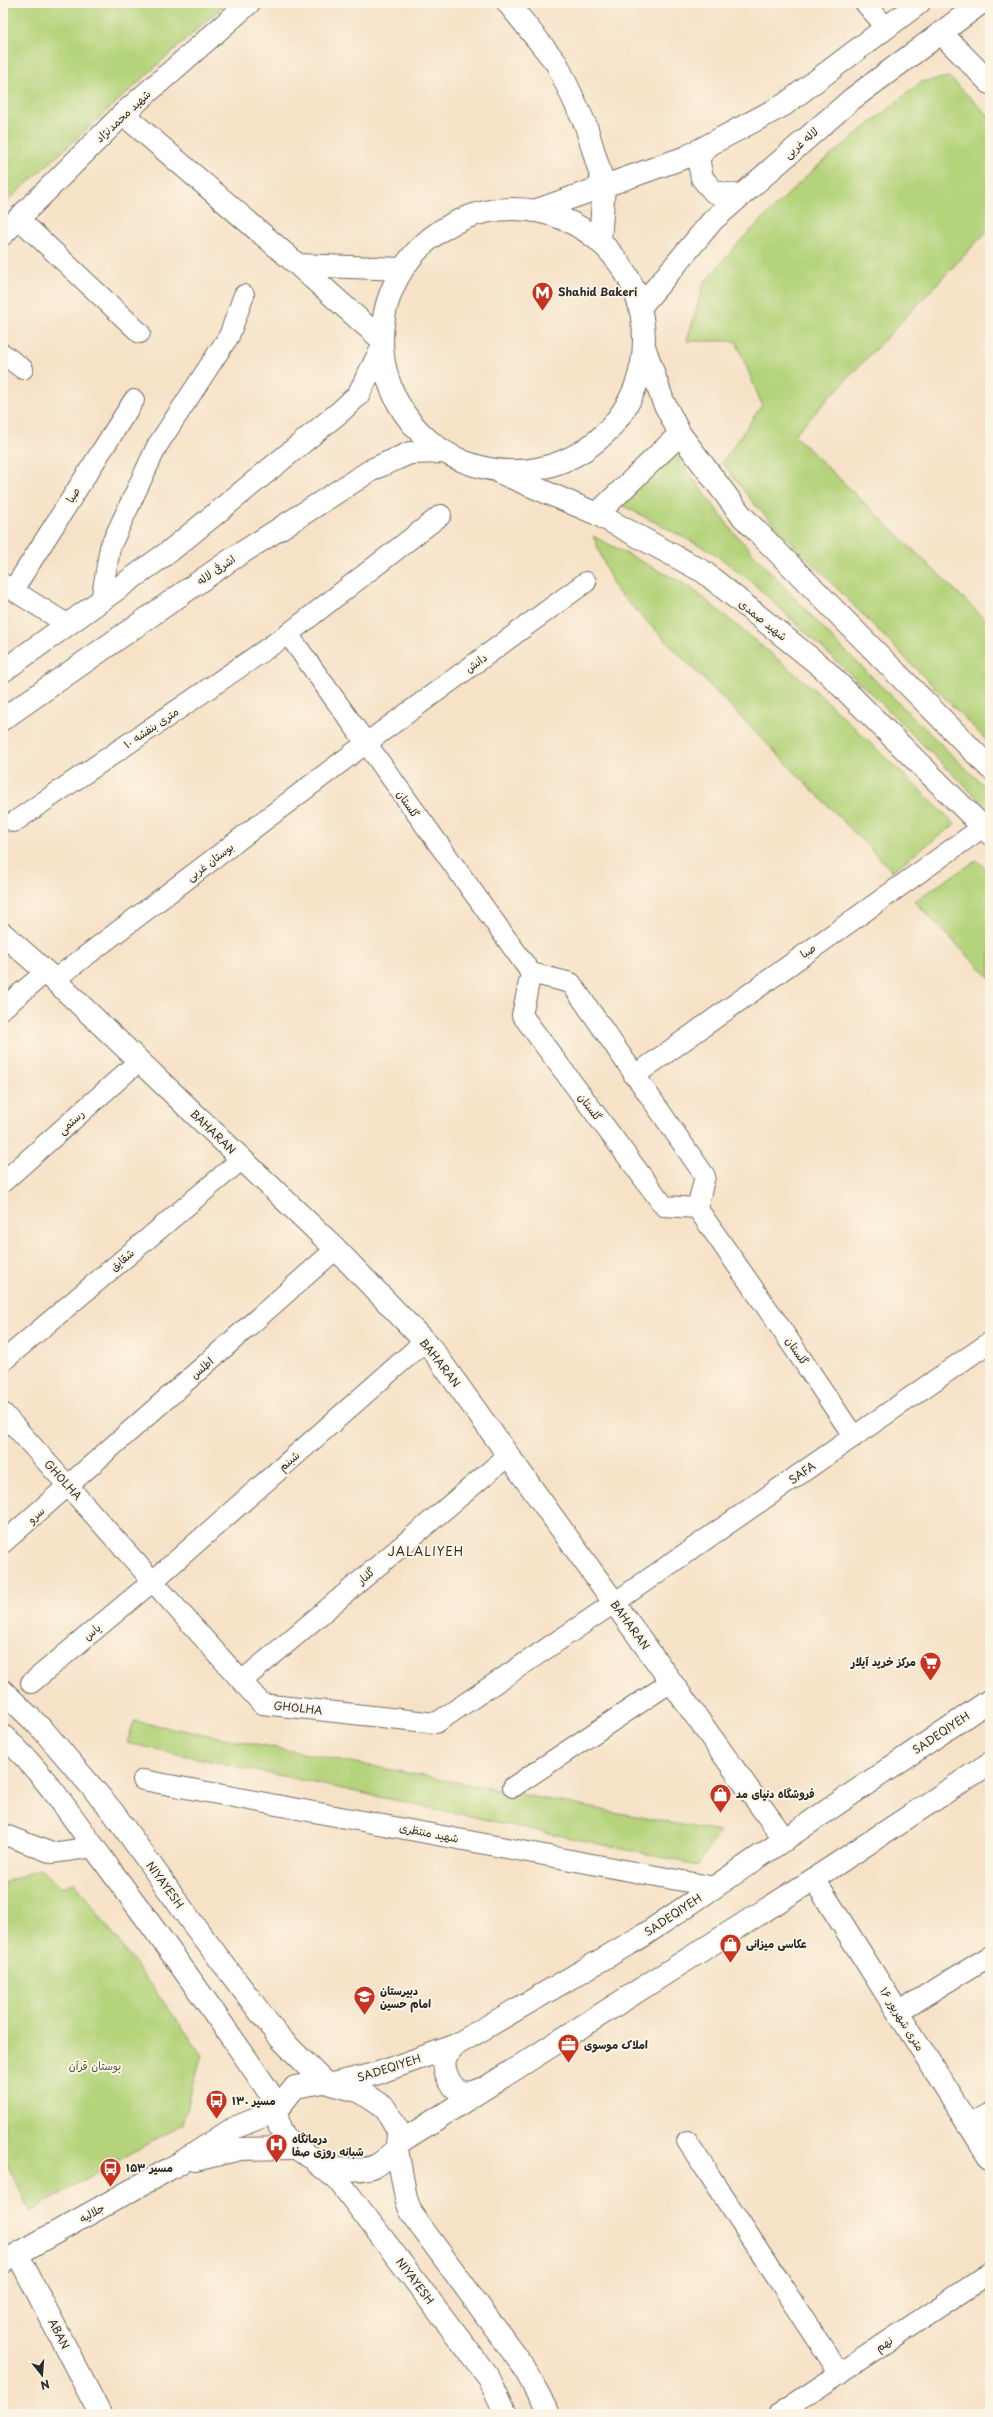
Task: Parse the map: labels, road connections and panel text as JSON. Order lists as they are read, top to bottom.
{
  "streets": {
    "main road": [
      "شهید محمدنژاد",
      "لاله غربی",
      "اشرفی لاله",
      "شهید صمدی",
      "BAHARAN",
      "SADEQIYEH",
      "NIYAYESH",
      "۱۶ متری شهریور",
      "جلالیه",
      "ABAN"
    ],
    "street": [
      "صبا",
      "دانش",
      "۱۰ متری بنفشه",
      "گلستان",
      "بوستان غربی",
      "رستمی",
      "شقایق",
      "اطلس",
      "شبنم",
      "SAFA",
      "GHOLHA",
      "سرو",
      "گلنار",
      "یاس",
      "شهید منتظری",
      "نهم"
    ]
  },
  "crossings": [
    ["صبا", "شهید صمدی"],
    ["اشرفی لاله", "شهید صمدی"],
    ["دانش", "گلستان"],
    ["دانش", "بوستان غربی"],
    ["۱۰ متری بنفشه", "گلستان"],
    ["گلستان", "بوستان غربی"],
    ["گلستان", "SAFA"],
    ["بوستان غربی", "BAHARAN"],
    ["رستمی", "BAHARAN"],
    ["BAHARAN", "شقایق"],
    ["BAHARAN", "اطلس"],
    ["BAHARAN", "شبنم"],
    ["BAHARAN", "SAFA"],
    ["BAHARAN", "GHOLHA"],
    ["BAHARAN", "گلنار"],
    ["BAHARAN", "SADEQIYEH"],
    ["اطلس", "GHOLHA"],
    ["اطلس", "سرو"],
    ["شبنم", "GHOLHA"],
    ["شبنم", "یاس"],
    ["SAFA", "GHOLHA"],
    ["GHOLHA", "سرو"],
    ["GHOLHA", "گلنار"],
    ["GHOLHA", "یاس"],
    ["SADEQIYEH", "شهید منتظری"],
    ["SADEQIYEH", "NIYAYESH"],
    ["جلالیه", "ABAN"]
  ],
  "districts": ["JALALIYEH"],
  "parks": ["بوستان قرآن"],
  "places": {
    "metro station": ["Shahid Bakeri"],
    "supermarket": ["مرکز خرید آیلار"],
    "shop": ["فروشگاه دنیای مد", "عکاسی میزانی"],
    "school or university": ["دبیرستان امام حسین"],
    "office": ["املاک موسوی"],
    "bus stop": ["مسیر ۱۳۰", "مسیر ۱۵۳"],
    "hospital": ["درمانگاه شبانه روزی صفا"]
  },
  "north": "bottom"
}
